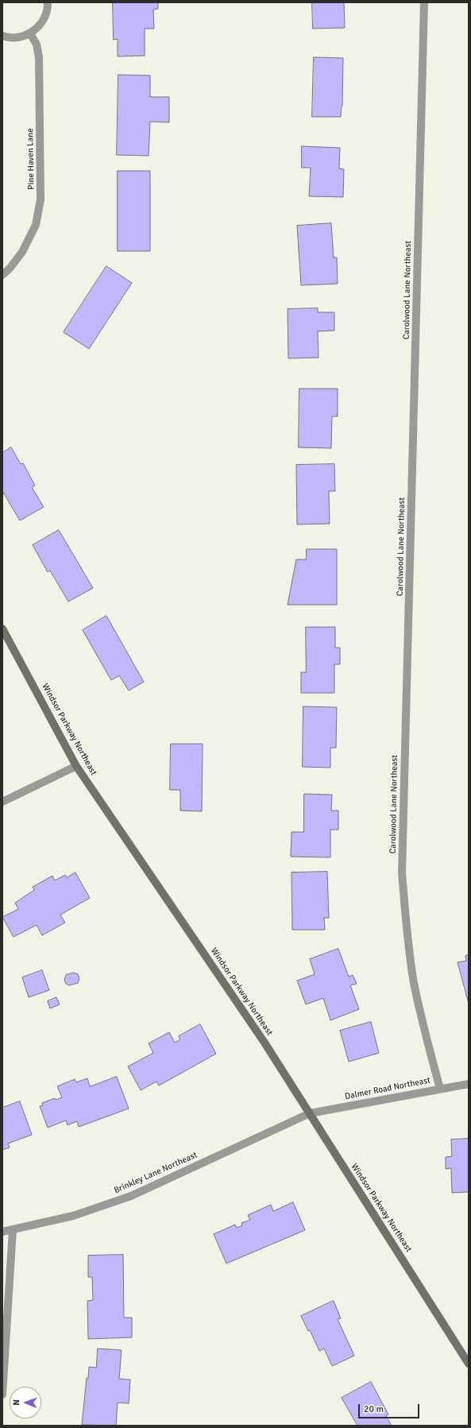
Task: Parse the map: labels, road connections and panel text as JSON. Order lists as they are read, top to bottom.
{
  "streets": {
    "street": [
      "Pine Haven Lane",
      "Carolwood Lane Northeast",
      "Windsor Parkway Northeast",
      "Dalmer Road Northeast",
      "Brinkley Lane Northeast"
    ]
  },
  "crossings": [
    ["Carolwood Lane Northeast", "Dalmer Road Northeast"],
    ["Windsor Parkway Northeast", "Dalmer Road Northeast"],
    ["Windsor Parkway Northeast", "Brinkley Lane Northeast"],
    ["Dalmer Road Northeast", "Brinkley Lane Northeast"]
  ],
  "scale_bar": "20 m",
  "north": "left"
}
